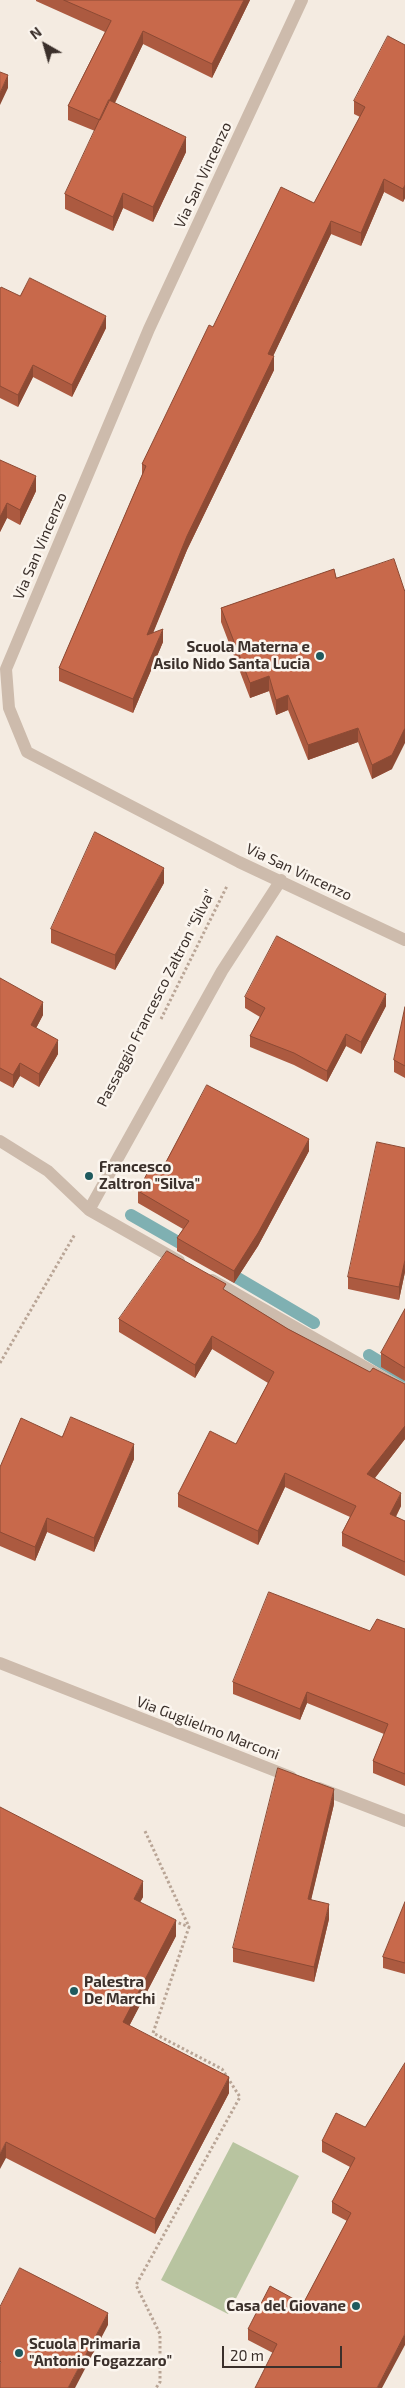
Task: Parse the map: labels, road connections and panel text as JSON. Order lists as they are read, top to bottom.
{
  "streets": {
    "street": ["Via San Vincenzo", "Via Guglielmo Marconi"],
    "path": ["Passaggio Francesco Zaltron \"Silva\""]
  },
  "crossings": [
    ["Via San Vincenzo", "Passaggio Francesco Zaltron \"Silva\""]
  ],
  "places": [
    "Scuola Materna e Asilo Nido Santa Lucia",
    "Francesco Zaltron \"Silva\"",
    "Palestra De Marchi",
    "Casa del Giovane",
    "Scuola Primaria \"Antonio Fogazzaro\""
  ],
  "scale_bar": "20 m",
  "north": "top left"
}
